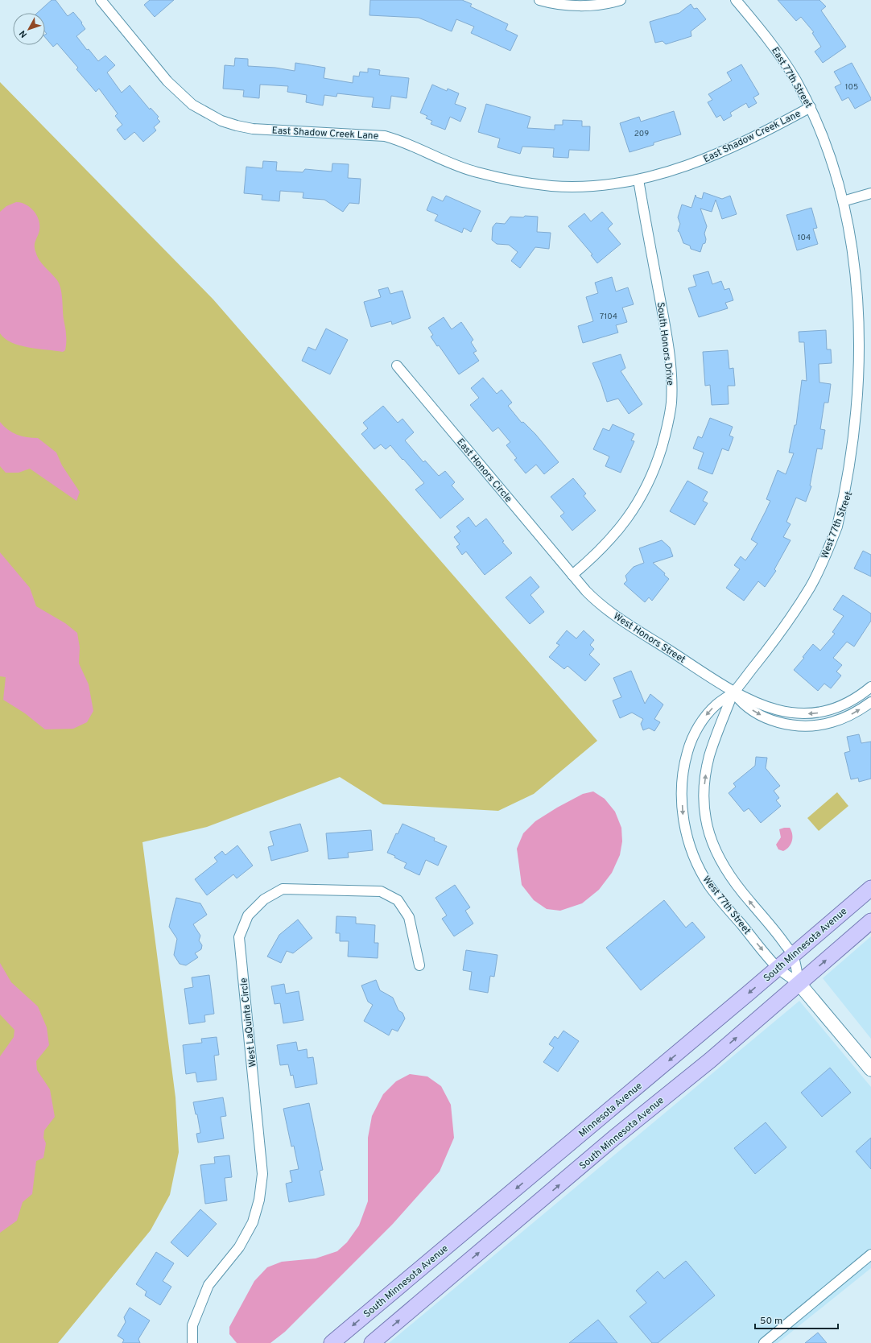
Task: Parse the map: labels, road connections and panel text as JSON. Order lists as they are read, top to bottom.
{
  "streets": {
    "main road": ["South Minnesota Avenue", "Minnesota Avenue"],
    "street": [
      "East 77th Street",
      "East Shadow Creek Lane",
      "South Honors Drive",
      "East Honors Circle",
      "West 77th Street",
      "West Honors Street",
      "West LaQuinta Circle"
    ]
  },
  "crossings": [
    ["East 77th Street", "East Shadow Creek Lane"],
    ["East Shadow Creek Lane", "South Honors Drive"],
    ["South Honors Drive", "East Honors Circle"],
    ["South Honors Drive", "West Honors Street"],
    ["East Honors Circle", "West Honors Street"],
    ["West 77th Street", "West Honors Street"],
    ["West 77th Street", "South Minnesota Avenue"],
    ["South Minnesota Avenue", "Minnesota Avenue"]
  ],
  "house_numbers": [
    "105",
    "209",
    "104",
    "7104"
  ],
  "scale_bar": "50 m",
  "north": "bottom left"
}
